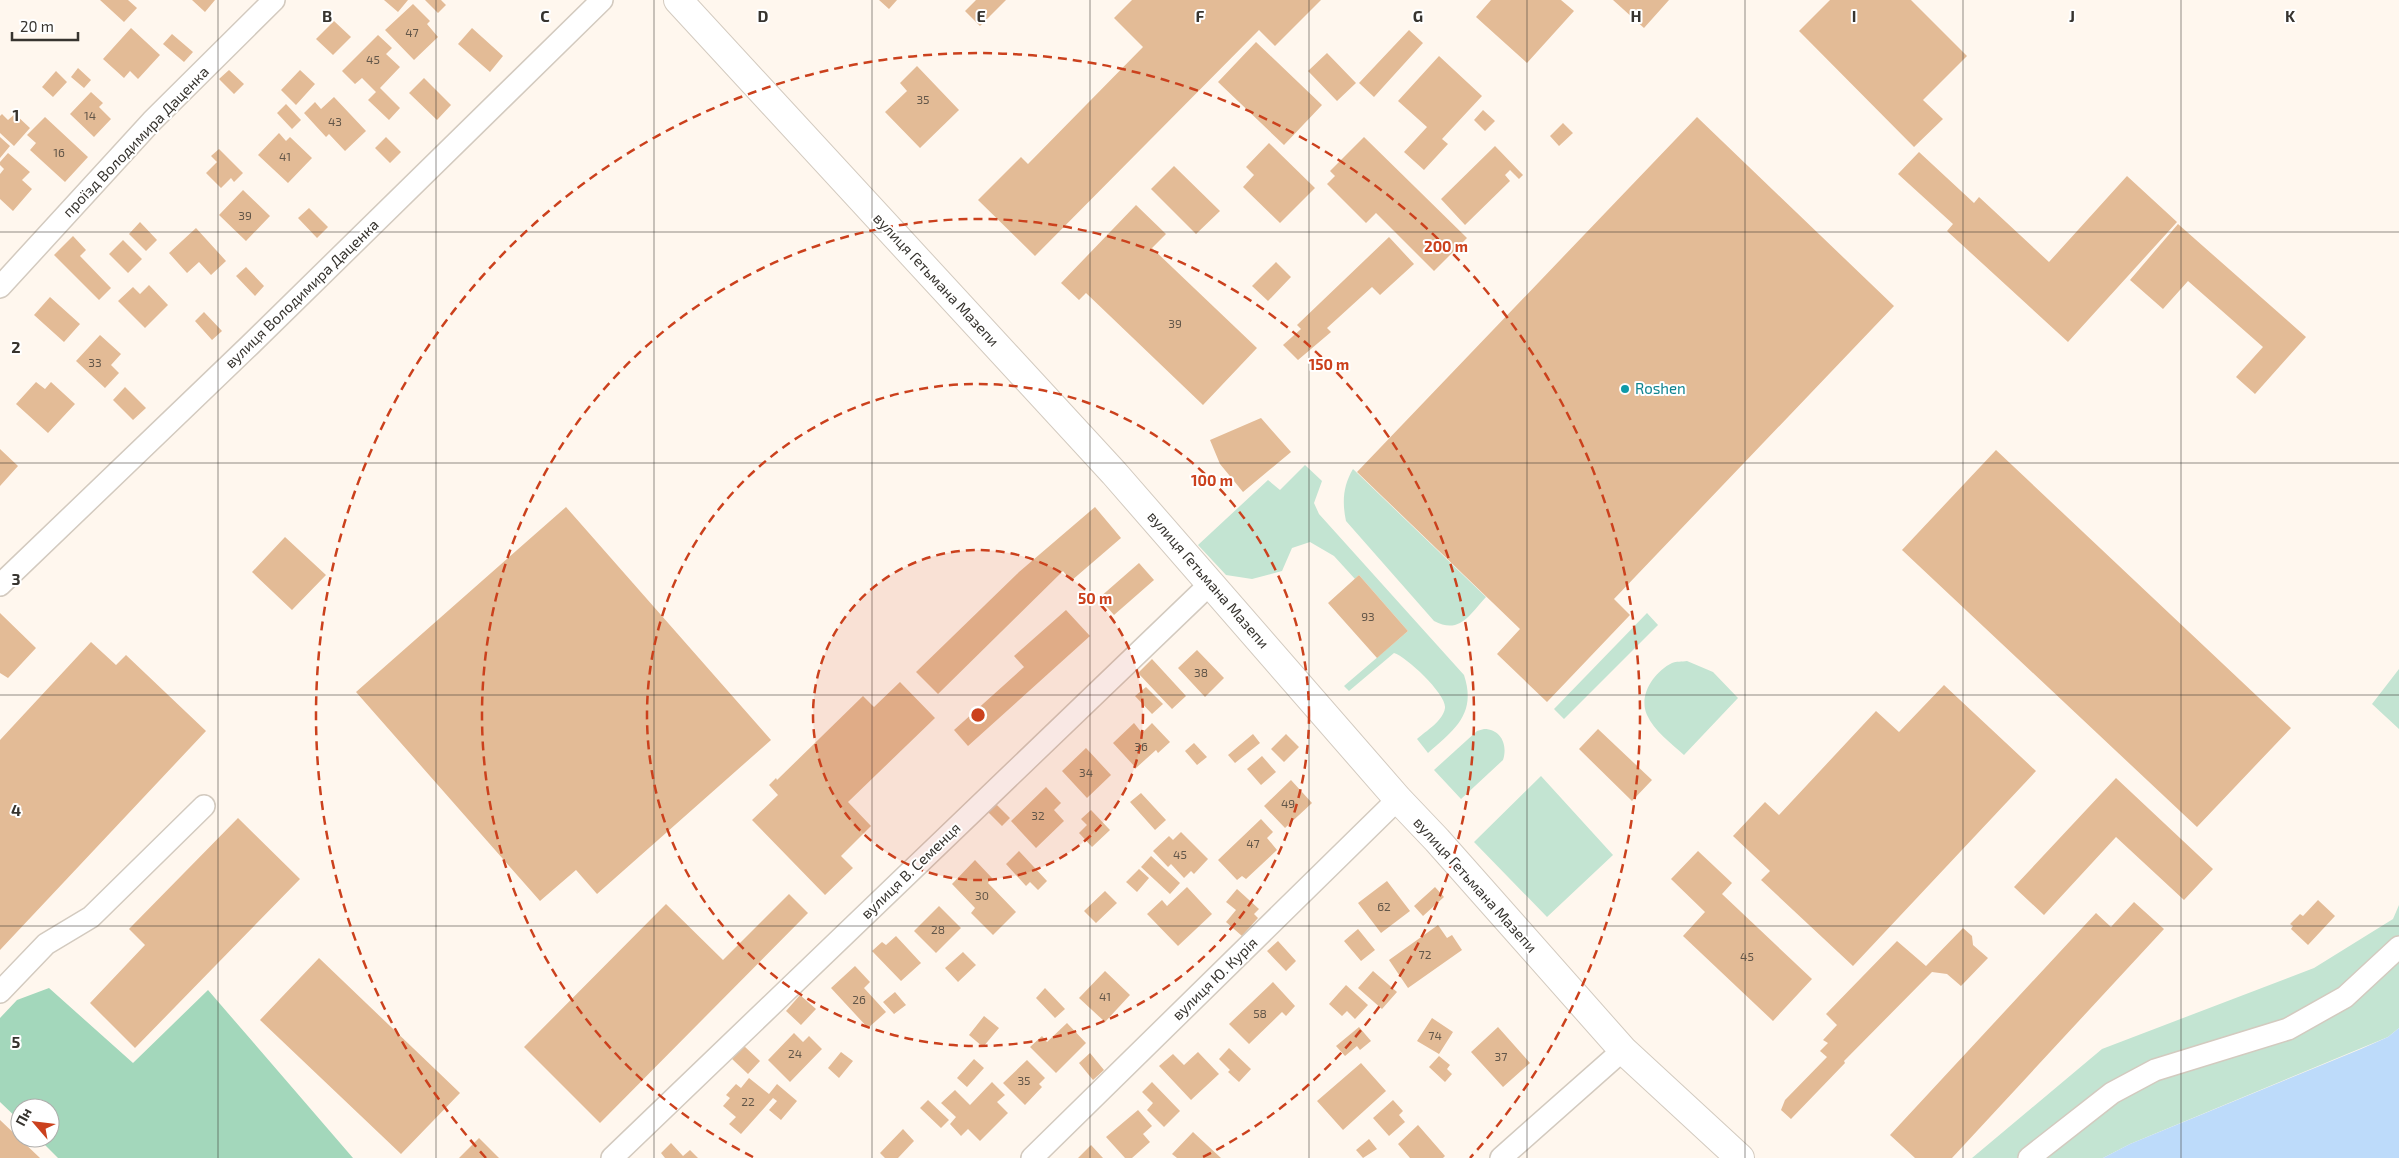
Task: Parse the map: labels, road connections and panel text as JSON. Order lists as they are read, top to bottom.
{
  "streets": {
    "street": [
      "проїзд Володимира Даценка",
      "вулиця Гетьмана Мазепи",
      "вулиця Володимира Даценка",
      "вулиця В. Семенця",
      "вулиця Ю. Курія"
    ]
  },
  "crossings": [
    ["вулиця Гетьмана Мазепи", "вулиця В. Семенця"],
    ["вулиця Гетьмана Мазепи", "вулиця Ю. Курія"]
  ],
  "places": ["Roshen"],
  "house_numbers": [
    "47",
    "45",
    "35",
    "14",
    "43",
    "16",
    "41",
    "39",
    "39",
    "33",
    "93",
    "38",
    "36",
    "34",
    "49",
    "32",
    "47",
    "45",
    "30",
    "62",
    "28",
    "72",
    "45",
    "41",
    "26",
    "58",
    "74",
    "24",
    "37",
    "35",
    "22"
  ],
  "scale_bar": "20 m",
  "north": "top left",
  "grid": {
    "columns": [
      "B",
      "C",
      "D",
      "E",
      "F",
      "G",
      "H",
      "I",
      "J",
      "K"
    ],
    "rows": [
      "1",
      "2",
      "3",
      "4",
      "5"
    ]
  },
  "rings": [
    "200 m",
    "150 m",
    "100 m",
    "50 m"
  ]
}
